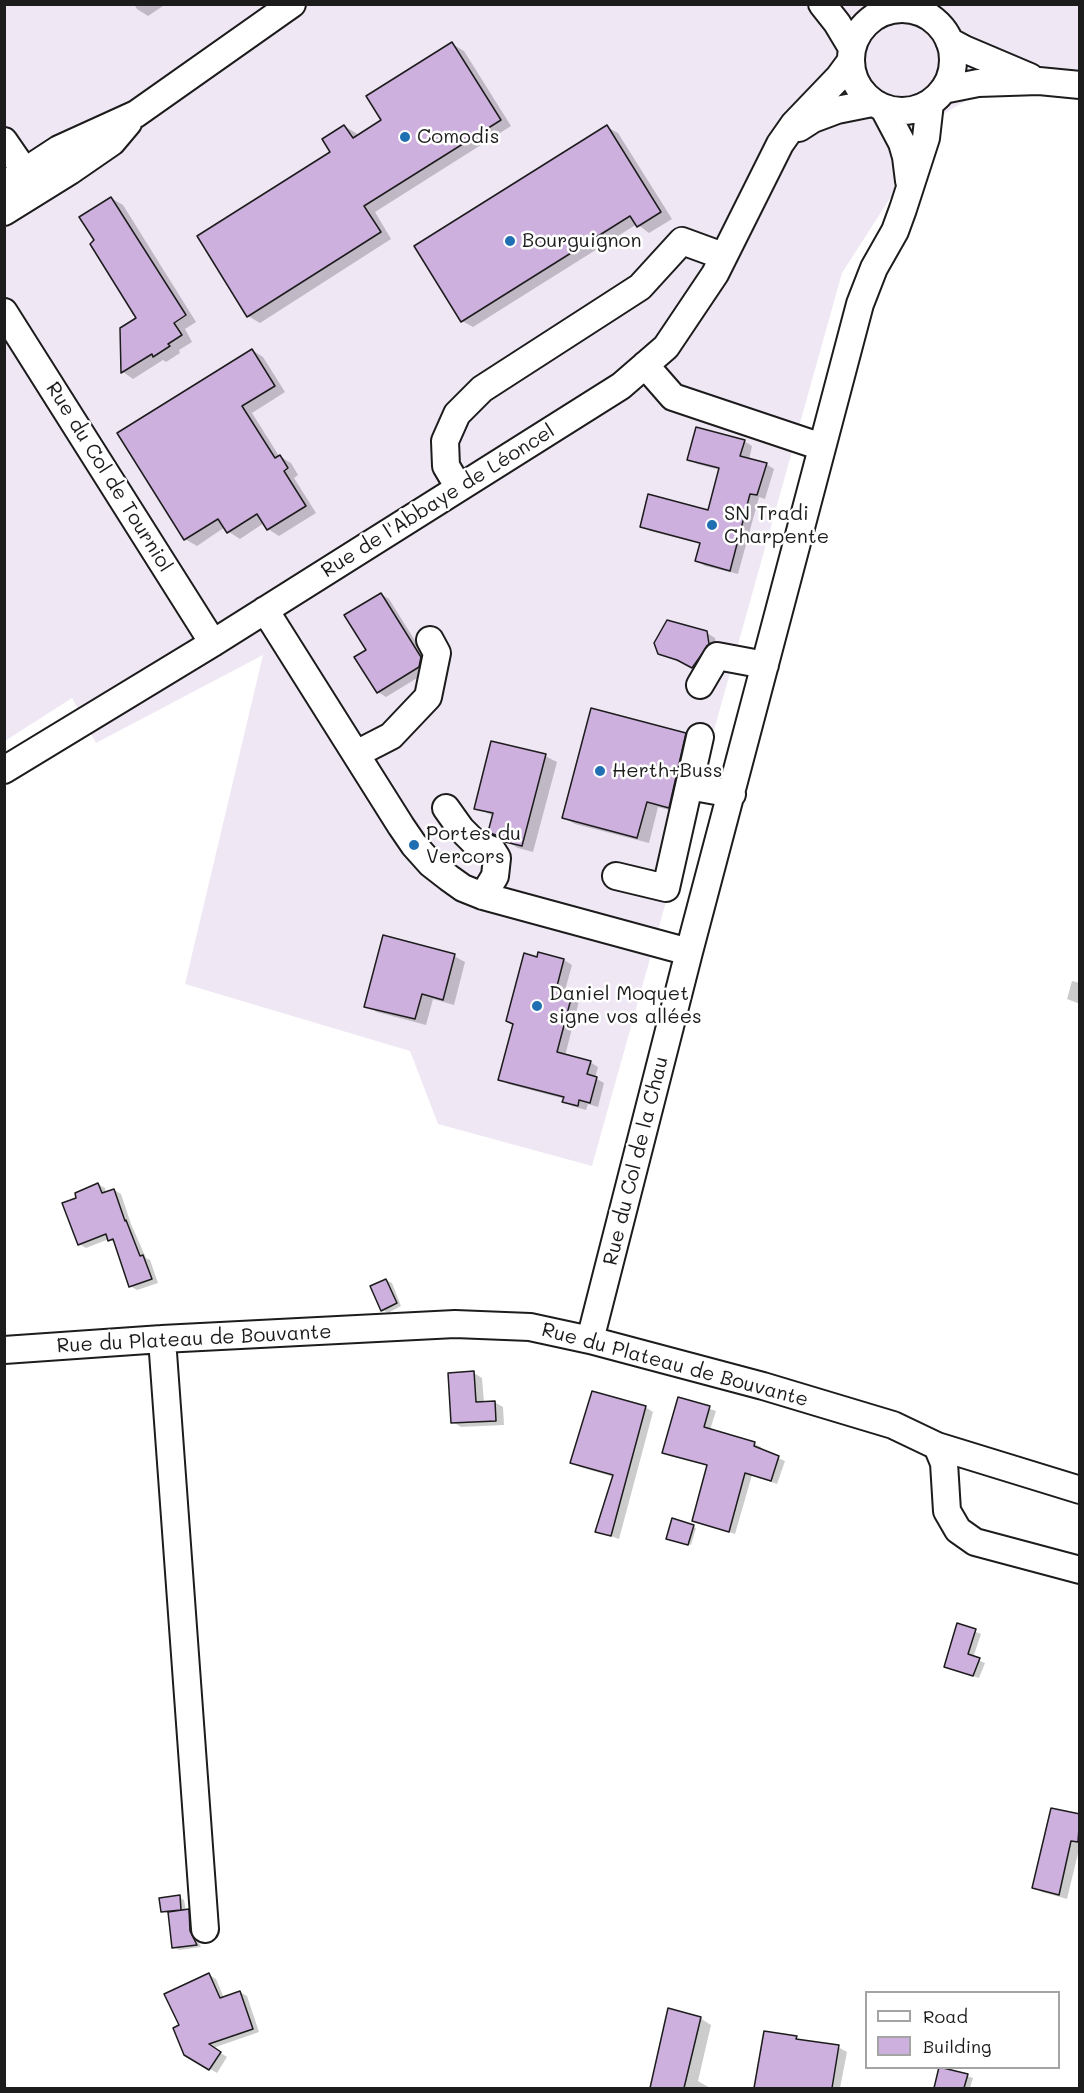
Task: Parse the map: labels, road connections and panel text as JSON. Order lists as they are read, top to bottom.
{
  "streets": {
    "street": [
      "Rue du Col de Tourniol",
      "Rue de l'Abbaye de Léoncel",
      "Rue du Col de la Chau",
      "Rue du Plateau de Bouvante"
    ]
  },
  "crossings": [
    ["Rue du Col de Tourniol", "Rue de l'Abbaye de Léoncel"],
    ["Rue de l'Abbaye de Léoncel", "Rue du Col de la Chau"],
    ["Rue du Col de la Chau", "Rue du Plateau de Bouvante"]
  ],
  "places": [
    "Comodis",
    "Bourguignon",
    "SN Tradi Charpente",
    "Herth+Buss",
    "Portes du Vercors",
    "Daniel Moquet signe vos allées"
  ],
  "legend": ["Road", "Building"]
}
